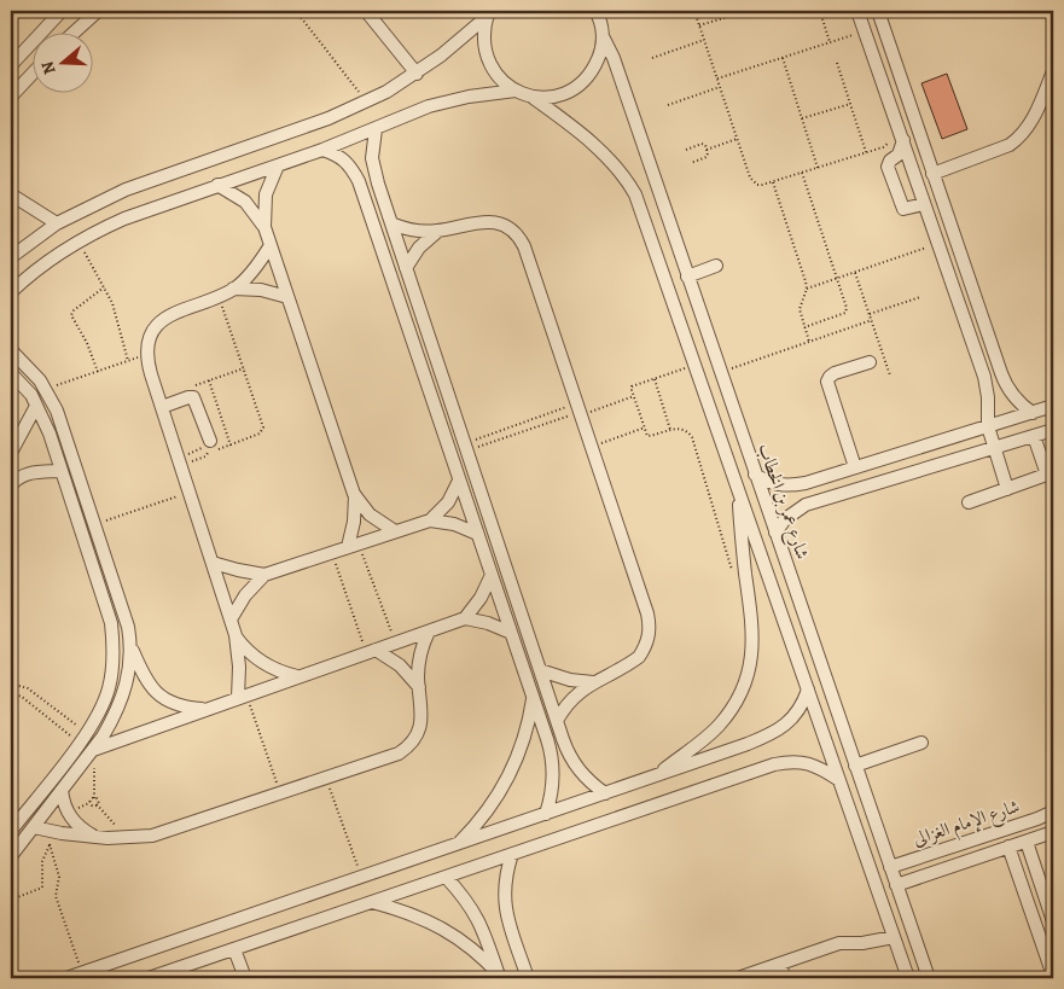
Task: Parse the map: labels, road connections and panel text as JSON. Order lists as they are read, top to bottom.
{
  "streets": {
    "street": ["شارع عمر بن الخطاب", "شارع الإمام الغزالى"]
  },
  "crossings": [
    ["شارع عمر بن الخطاب", "شارع الإمام الغزالى"]
  ],
  "north": "left"
}
